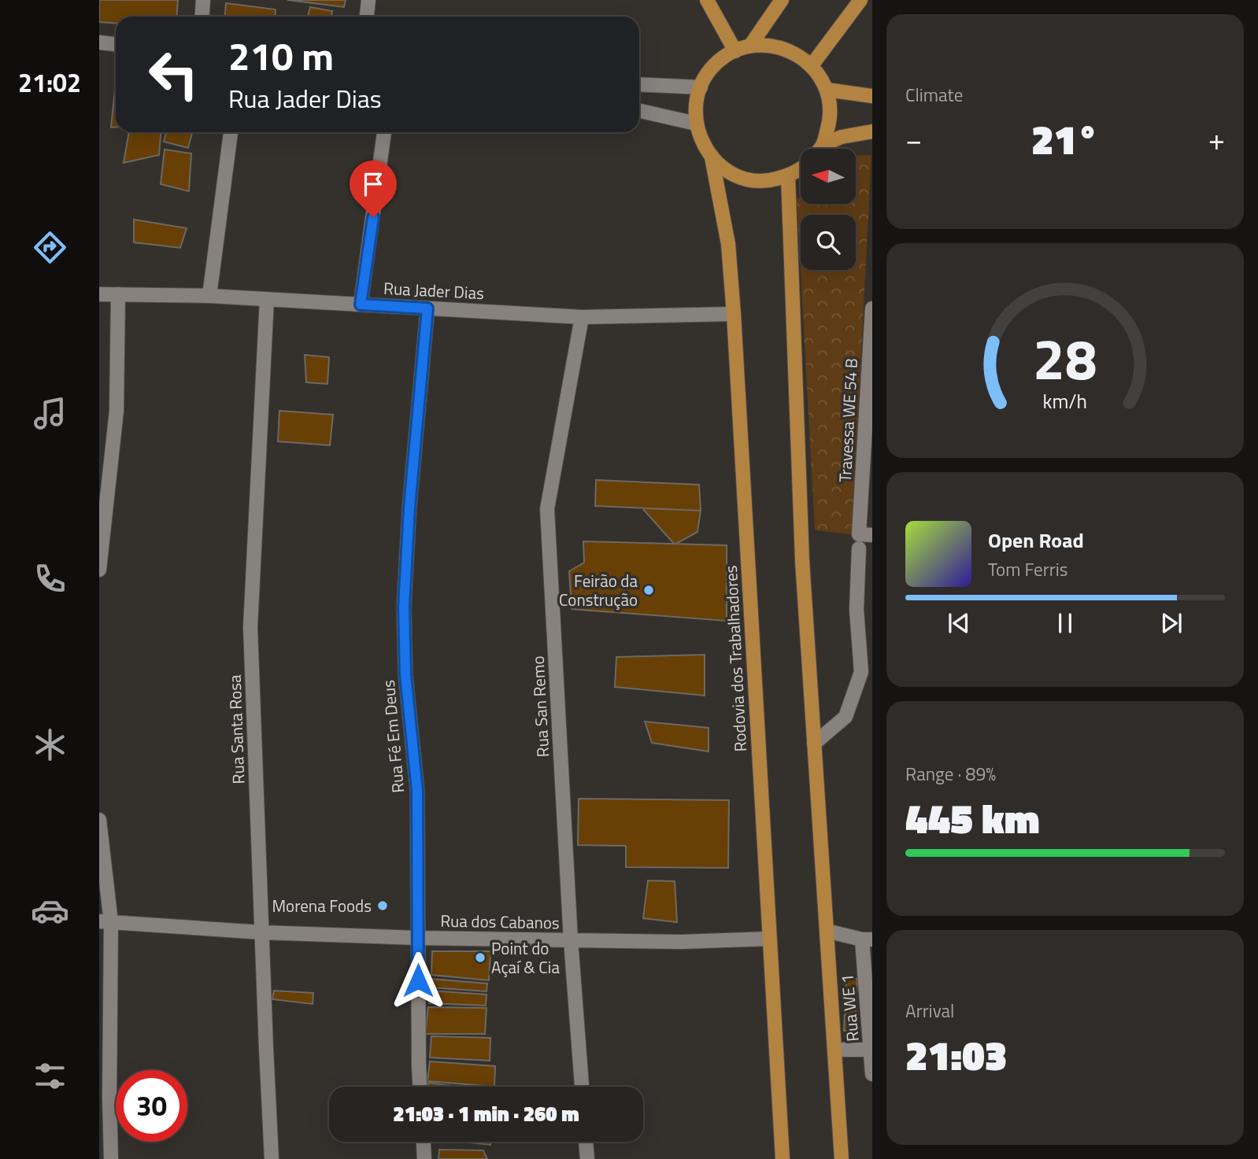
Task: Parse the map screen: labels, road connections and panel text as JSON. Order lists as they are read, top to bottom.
{
  "streets": {
    "main road": ["Rodovia dos Trabalhadores"],
    "street": [
      "Rua Jader Dias",
      "Travessa WE 54 B",
      "Rua San Remo",
      "Rua Santa Rosa",
      "Rua Fé Em Deus",
      "Rua dos Cabanos",
      "Rua WE 1"
    ]
  },
  "crossings": [
    ["Rua Jader Dias", "Rodovia dos Trabalhadores"],
    ["Rua Jader Dias", "Rua San Remo"],
    ["Rua Jader Dias", "Rua Santa Rosa"],
    ["Rua Jader Dias", "Rua Fé Em Deus"],
    ["Rodovia dos Trabalhadores", "Rua dos Cabanos"],
    ["Rua San Remo", "Rua dos Cabanos"],
    ["Rua Santa Rosa", "Rua dos Cabanos"],
    ["Rua Fé Em Deus", "Rua dos Cabanos"]
  ],
  "places": ["Feirão da Construção", "Morena Foods", "Point do Açaí & Cia"],
  "north": "left",
  "page": {
    "tabs": "21:02",
    "tile": [
      "Climate",
      ["Range · 89%", "445 km"],
      ["Arrival", "21:03"]
    ],
    "turn": ["210 m", "Rua Jader Dias"],
    "heat": ["−", "21°", "+"],
    "song": ["Open Road", "Tom Ferris"],
    "limit": "30",
    "trip": "21:03 · 1 min · 260 m",
    "gauge": ["28", "km/h"]
  }
}
